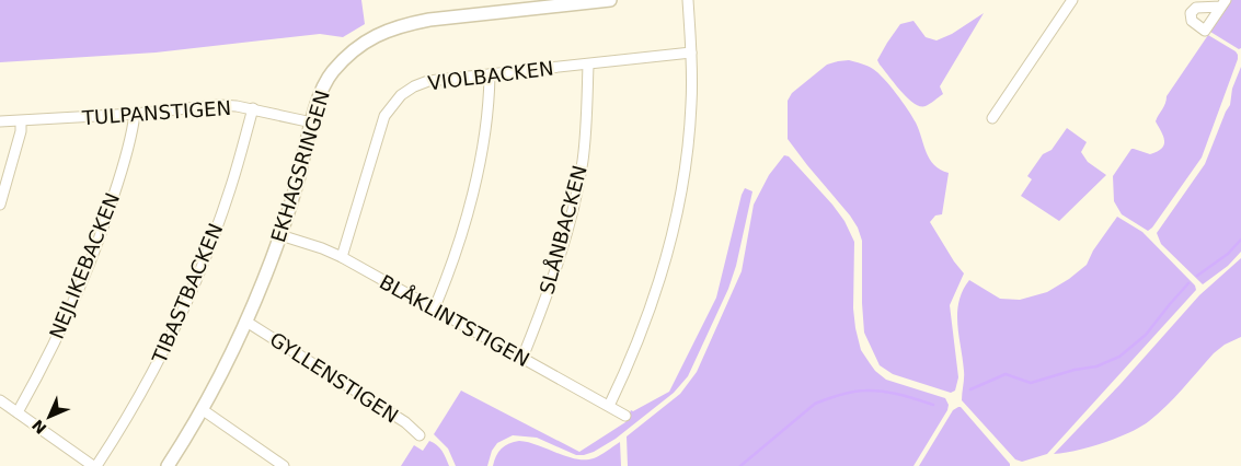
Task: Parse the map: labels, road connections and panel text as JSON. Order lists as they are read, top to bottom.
{
  "streets": {
    "street": [
      "VIOLBACKEN",
      "TULPANSTIGEN",
      "EKHAGSRINGEN",
      "SLÅNBACKEN",
      "NEJLIKEBACKEN",
      "TIBASTBACKEN",
      "BLÅKLINTSTIGEN",
      "GYLLENSTIGEN"
    ]
  },
  "crossings": [
    ["VIOLBACKEN", "SLÅNBACKEN"],
    ["VIOLBACKEN", "BLÅKLINTSTIGEN"],
    ["TULPANSTIGEN", "EKHAGSRINGEN"],
    ["TULPANSTIGEN", "NEJLIKEBACKEN"],
    ["TULPANSTIGEN", "TIBASTBACKEN"],
    ["EKHAGSRINGEN", "BLÅKLINTSTIGEN"],
    ["EKHAGSRINGEN", "GYLLENSTIGEN"],
    ["SLÅNBACKEN", "BLÅKLINTSTIGEN"]
  ],
  "north": "bottom left"
}
